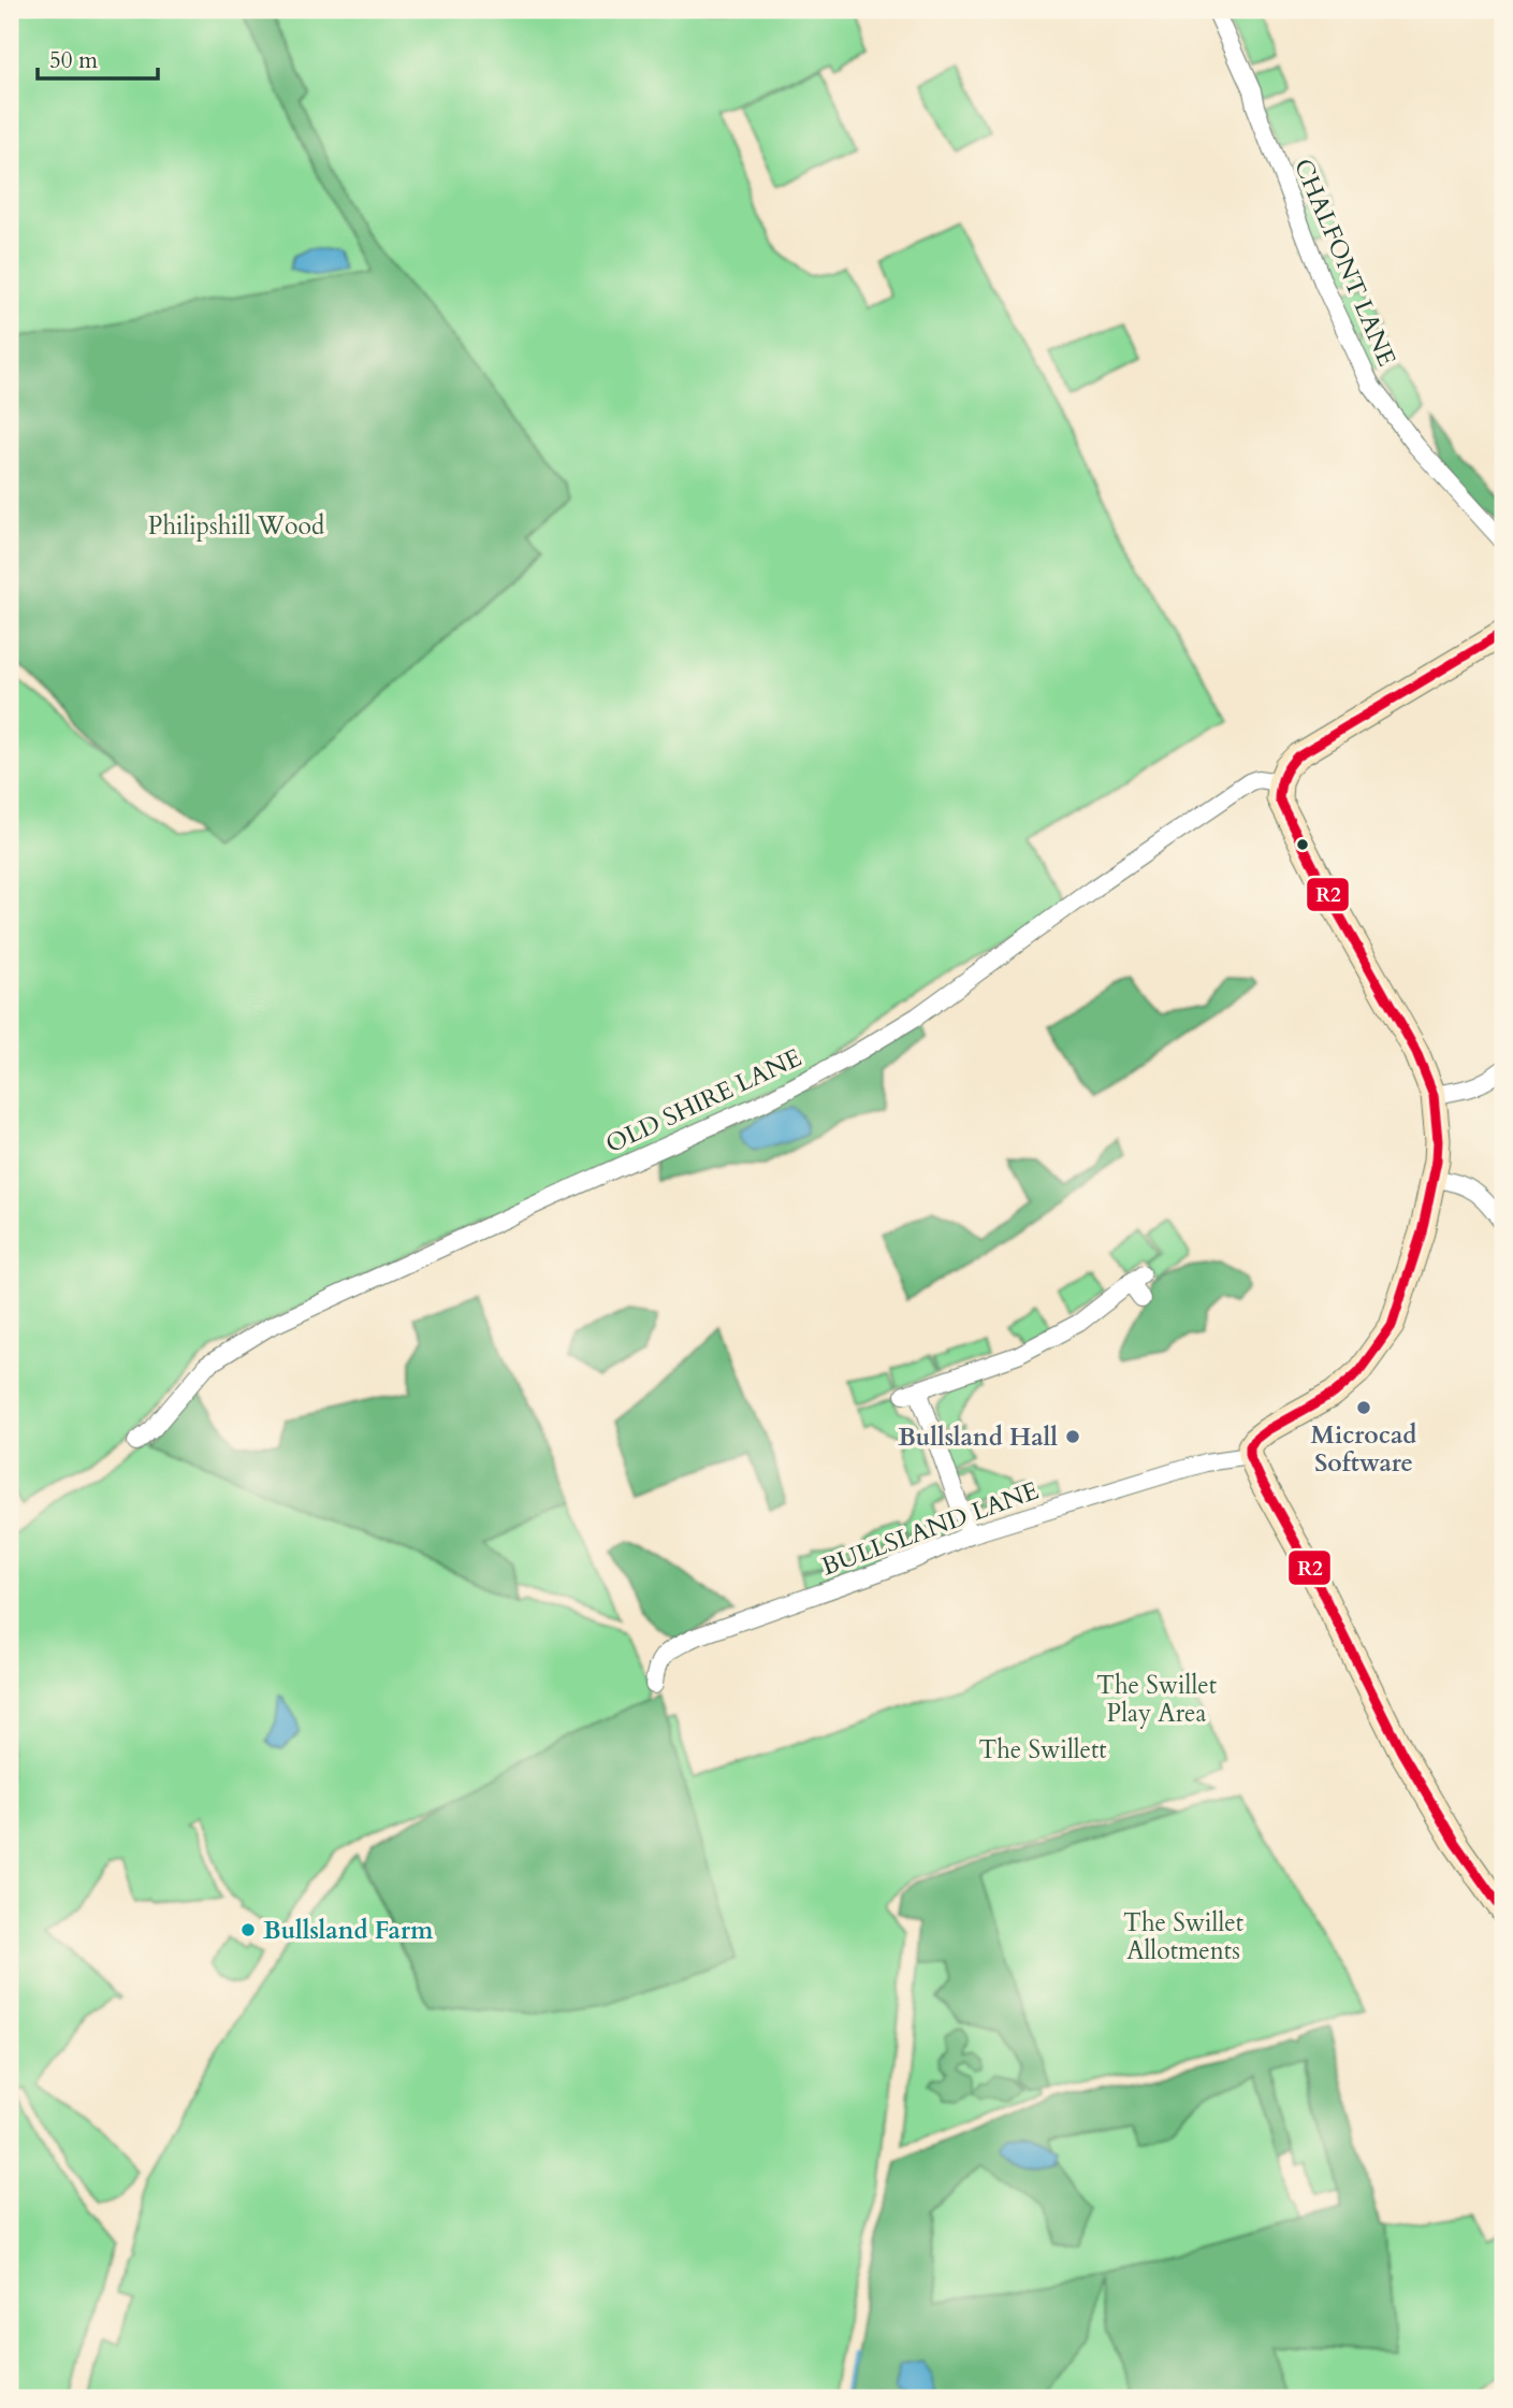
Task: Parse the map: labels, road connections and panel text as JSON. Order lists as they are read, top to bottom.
{
  "streets": {
    "street": ["CHALFONT LANE", "OLD SHIRE LANE", "BULLSLAND LANE"]
  },
  "parks": [
    "Philipshill Wood",
    "The Swillet Play Area",
    "The Swillett",
    "The Swillet Allotments"
  ],
  "places": ["Microcad Software", "Bullsland Hall", "Bullsland Farm"],
  "lines": ["transit line R2"],
  "scale_bar": "50 m"
}
